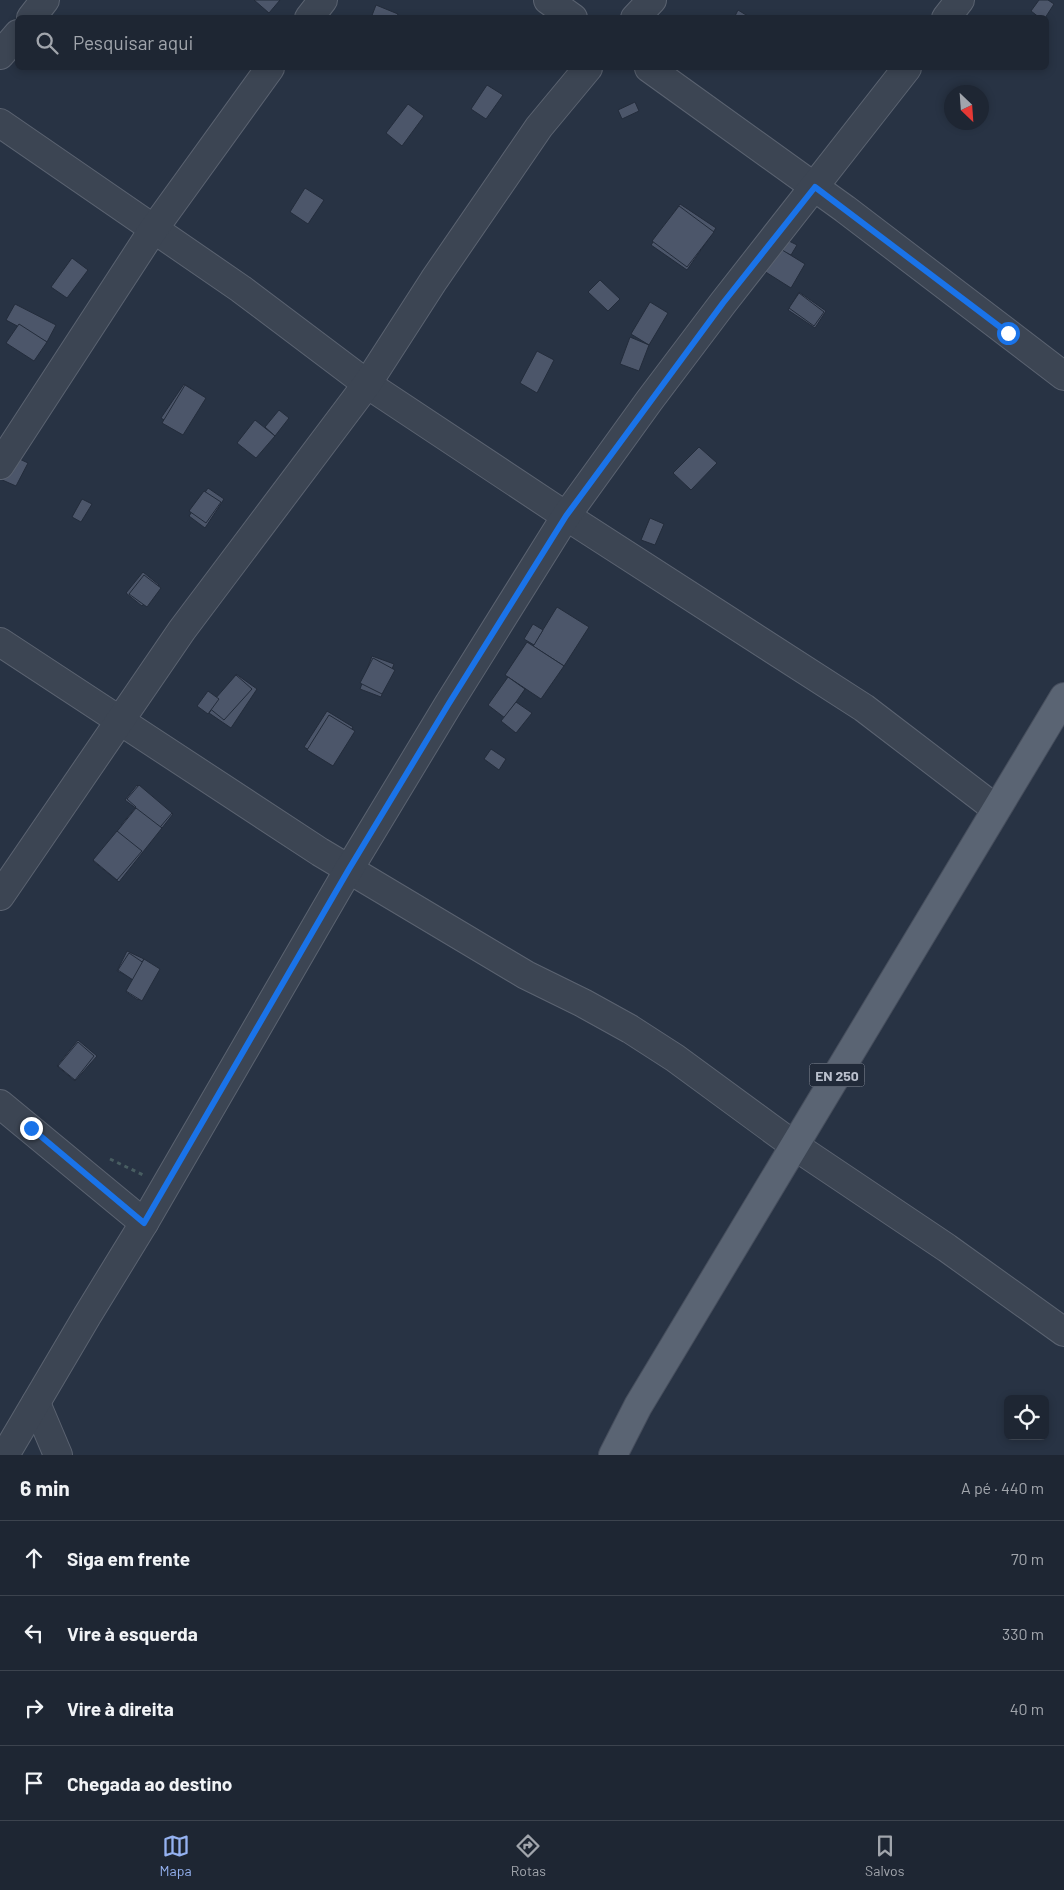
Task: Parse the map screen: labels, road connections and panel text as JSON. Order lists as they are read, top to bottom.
{
  "streets": {
    "main road": ["EN 250"]
  },
  "north": "bottom right",
  "page": {
    "search": "Pesquisar aqui",
    "heading": ["6 min", "A pé · 440 m"],
    "list": [
      ["Siga em frente", "70 m"],
      ["Vire à esquerda", "330 m"],
      ["Vire à direita", "40 m"],
      "Chegada ao destino"
    ],
    "nav": ["Mapa", "Rotas", "Salvos"]
  }
}
